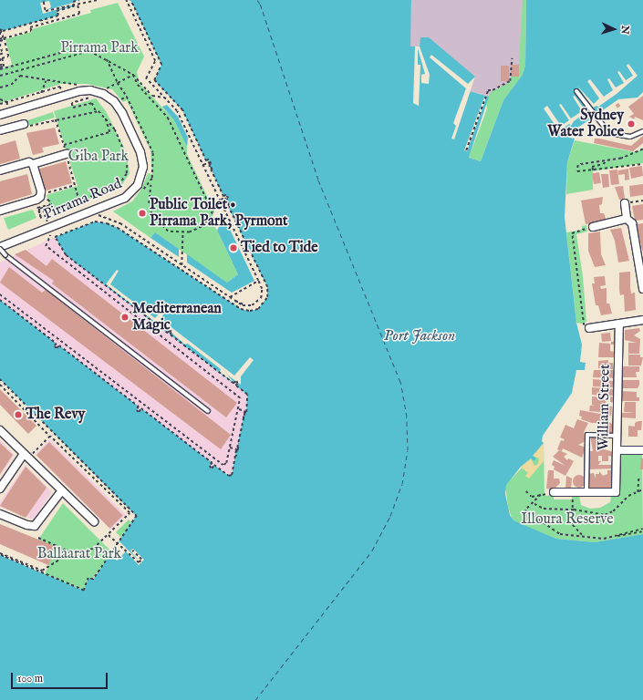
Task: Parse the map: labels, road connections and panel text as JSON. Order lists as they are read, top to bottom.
{
  "streets": {
    "street": ["Pirrama Road", "William Street"]
  },
  "water": ["Port Jackson"],
  "parks": [
    "Pirrama Park",
    "Giba Park",
    "Illoura Reserve",
    "Ballaarat Park"
  ],
  "places": [
    "Sydney Water Police",
    "Public Toilet • Pirrama Park, Pyrmont",
    "Tied to Tide",
    "Mediterranean Magic",
    "The Revy"
  ],
  "scale_bar": "100 m",
  "north": "right"
}
